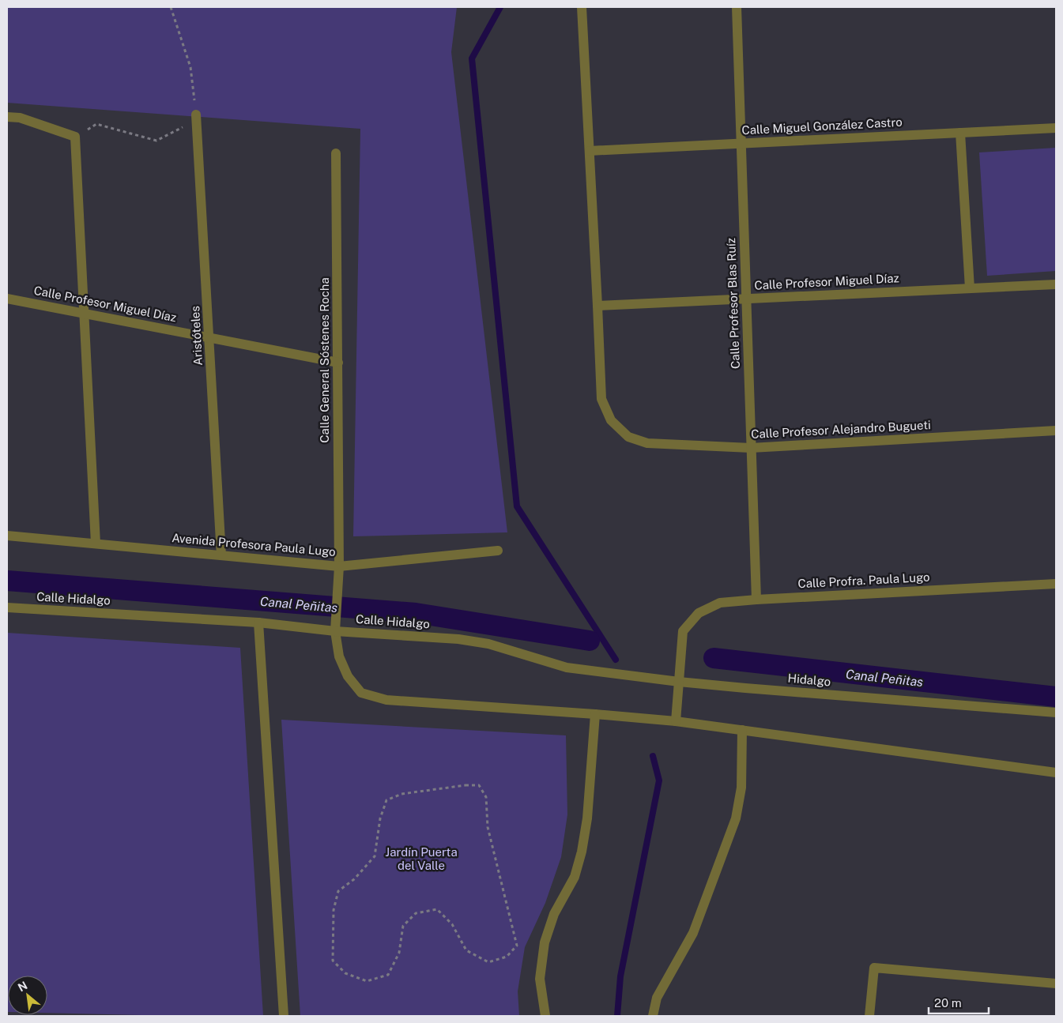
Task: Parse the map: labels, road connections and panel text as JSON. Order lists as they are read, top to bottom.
{
  "streets": {
    "street": [
      "Calle Miguel González Castro",
      "Calle Profesor Miguel Díaz",
      "Calle Profesor Blas Ruíz",
      "Aristóteles",
      "Calle General Sóstenes Rocha",
      "Calle Profesor Alejandro Bugueti",
      "Avenida Profesora Paula Lugo",
      "Calle Profra. Paula Lugo",
      "Calle Hidalgo",
      "Hidalgo"
    ]
  },
  "crossings": [
    ["Calle Miguel González Castro", "Calle Profesor Blas Ruíz"],
    ["Calle Profesor Miguel Díaz", "Calle Profesor Blas Ruíz"],
    ["Calle Profesor Miguel Díaz", "Aristóteles"],
    ["Calle Profesor Miguel Díaz", "Calle General Sóstenes Rocha"],
    ["Calle Profesor Miguel Díaz", "Calle Profesor Alejandro Bugueti"],
    ["Calle Profesor Blas Ruíz", "Calle Profesor Alejandro Bugueti"],
    ["Calle Profesor Blas Ruíz", "Calle Profra. Paula Lugo"],
    ["Aristóteles", "Avenida Profesora Paula Lugo"],
    ["Calle General Sóstenes Rocha", "Avenida Profesora Paula Lugo"],
    ["Calle Profra. Paula Lugo", "Calle Hidalgo"],
    ["Calle Profra. Paula Lugo", "Hidalgo"],
    ["Calle Hidalgo", "Hidalgo"]
  ],
  "water": ["Canal Peñitas"],
  "parks": ["Jardín Puerta del Valle"],
  "scale_bar": "20 m",
  "north": "top left"
}
